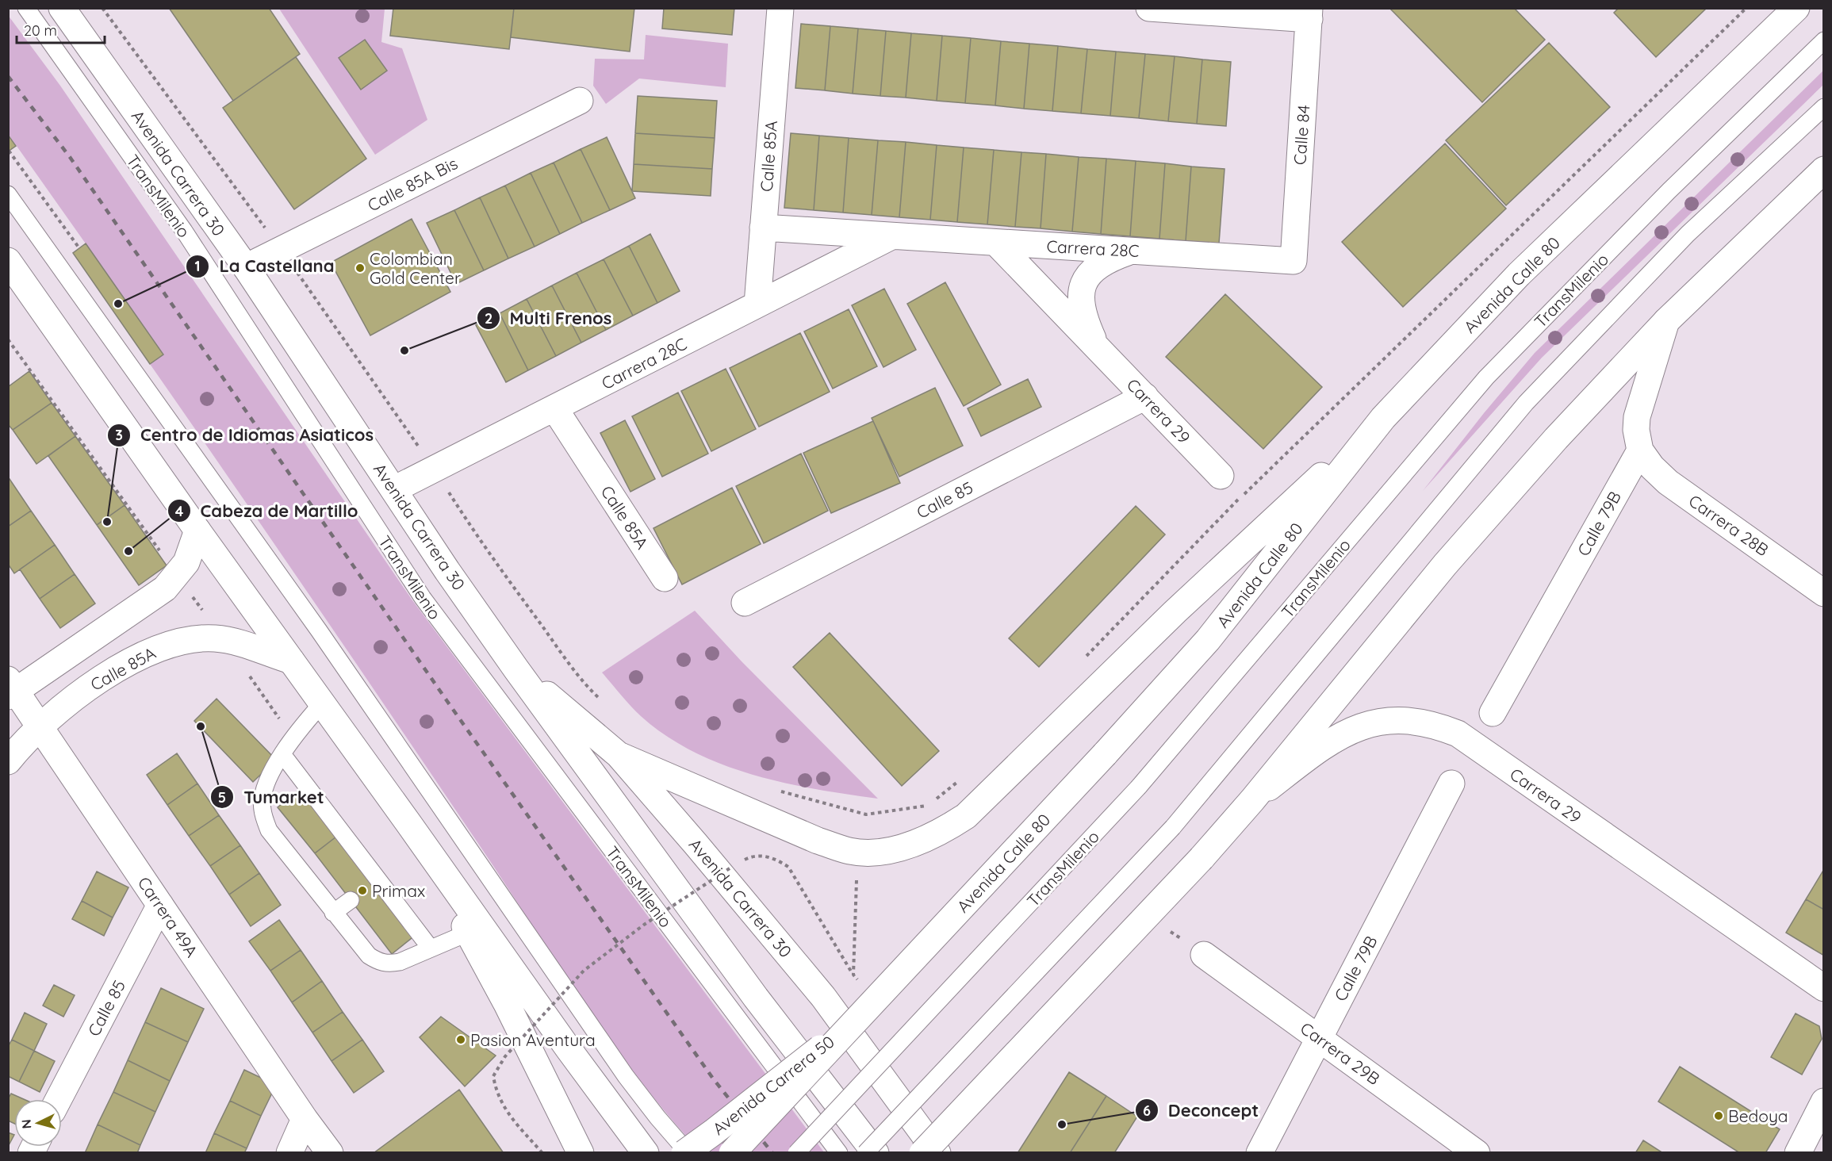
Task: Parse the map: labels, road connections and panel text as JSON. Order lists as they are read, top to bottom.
{
  "streets": {
    "main road": [
      "Calle 84",
      "Calle 85A",
      "Avenida Carrera 30",
      "Calle 85A Bis",
      "Carrera 28C",
      "Avenida Calle 80",
      "Carrera 29",
      "Calle 85",
      "Calle 79B",
      "Carrera 28B",
      "Carrera 49A",
      "Carrera 29B",
      "Avenida Carrera 50"
    ],
    "lane": ["TransMilenio"]
  },
  "crossings": [
    ["Calle 84", "Carrera 28C"],
    ["Calle 85A", "Carrera 28C"],
    ["Calle 85A", "Carrera 49A"],
    ["Avenida Carrera 30", "Calle 85A Bis"],
    ["Avenida Carrera 30", "Carrera 28C"],
    ["Carrera 28C", "Carrera 29"],
    ["Avenida Calle 80", "Avenida Carrera 50"],
    ["Carrera 29", "Calle 85"],
    ["Calle 85", "Carrera 49A"],
    ["Calle 79B", "Carrera 28B"],
    ["Calle 79B", "Carrera 29B"]
  ],
  "places": [
    "Colombian Gold Center",
    "La Castellana",
    "Multi Frenos",
    "Centro de Idiomas Asiaticos",
    "Cabeza de Martillo",
    "Tumarket",
    "Primax",
    "Pasion Aventura",
    "Bedoya",
    "Deconcept"
  ],
  "scale_bar": "20 m",
  "north": "left"
}
